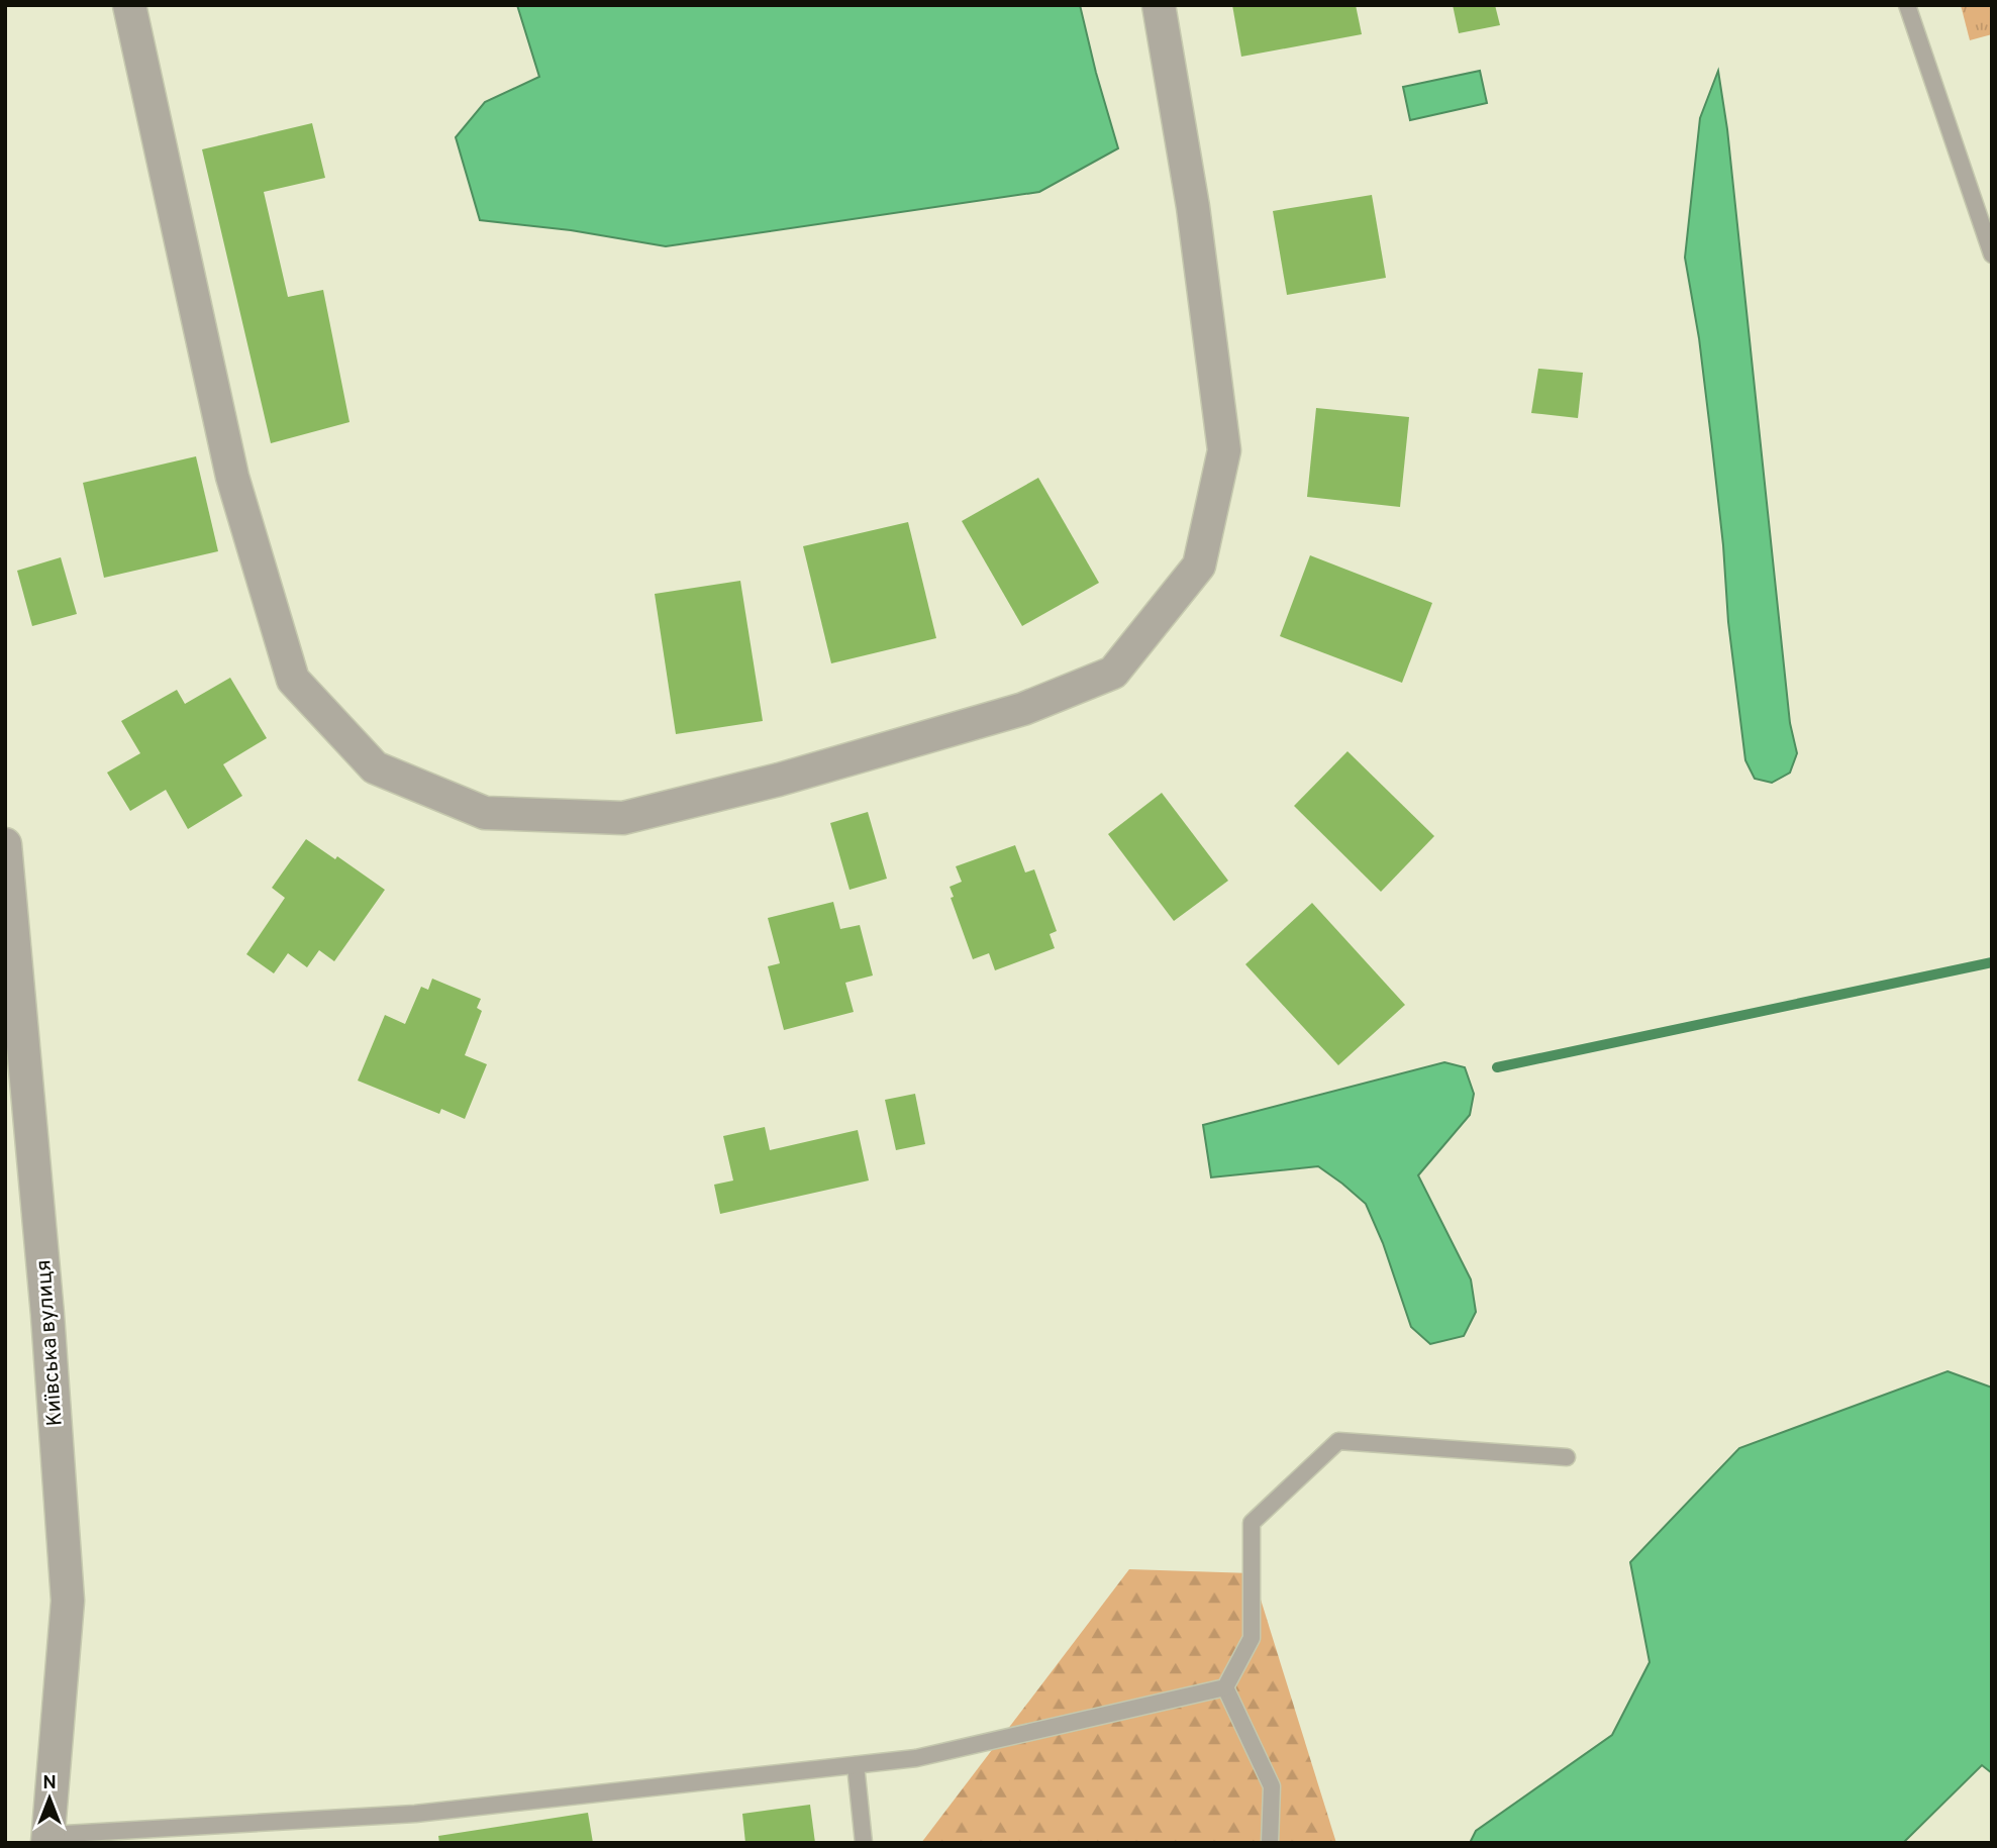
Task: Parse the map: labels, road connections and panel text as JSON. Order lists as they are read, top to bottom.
{
  "streets": {
    "street": ["Київська вулиця"]
  },
  "north": "top"
}
